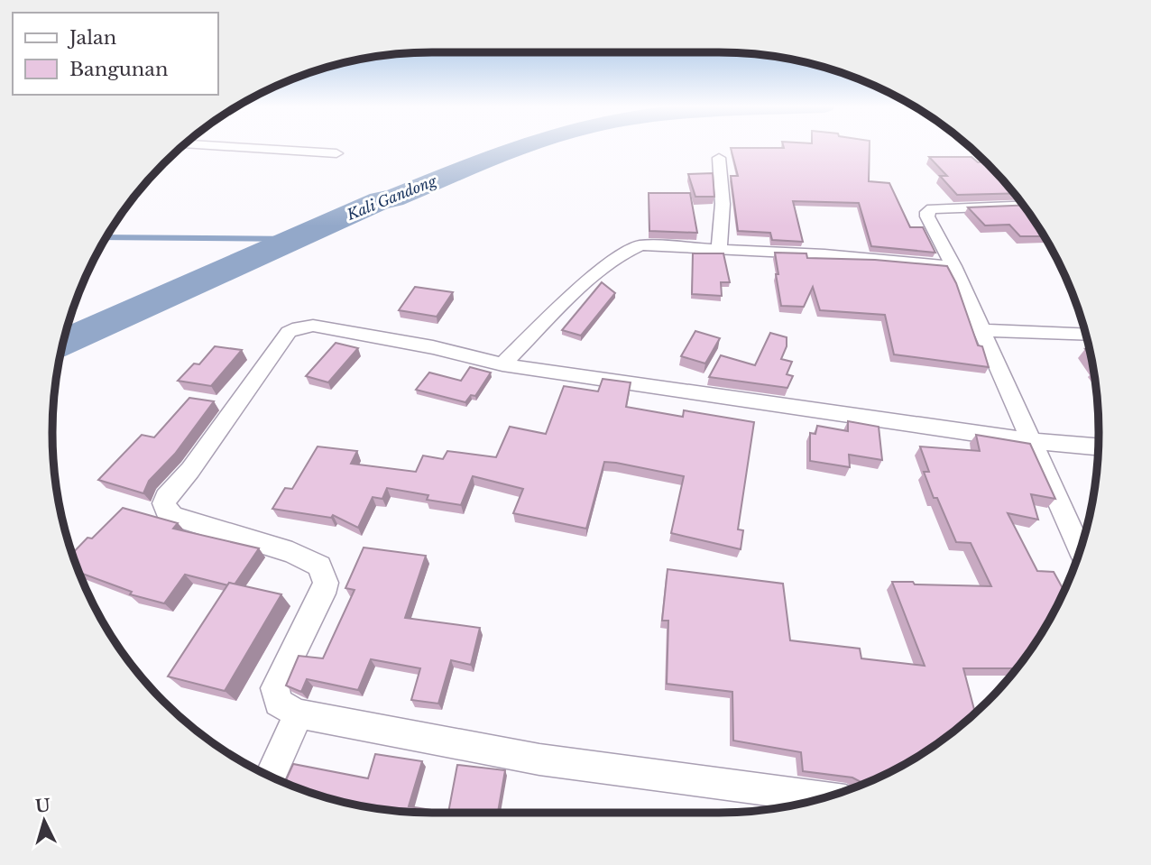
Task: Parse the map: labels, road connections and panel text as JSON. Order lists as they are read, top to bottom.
{
  "water": ["Kali Gandong"],
  "legend": ["Jalan", "Bangunan"],
  "north": "top"
}
